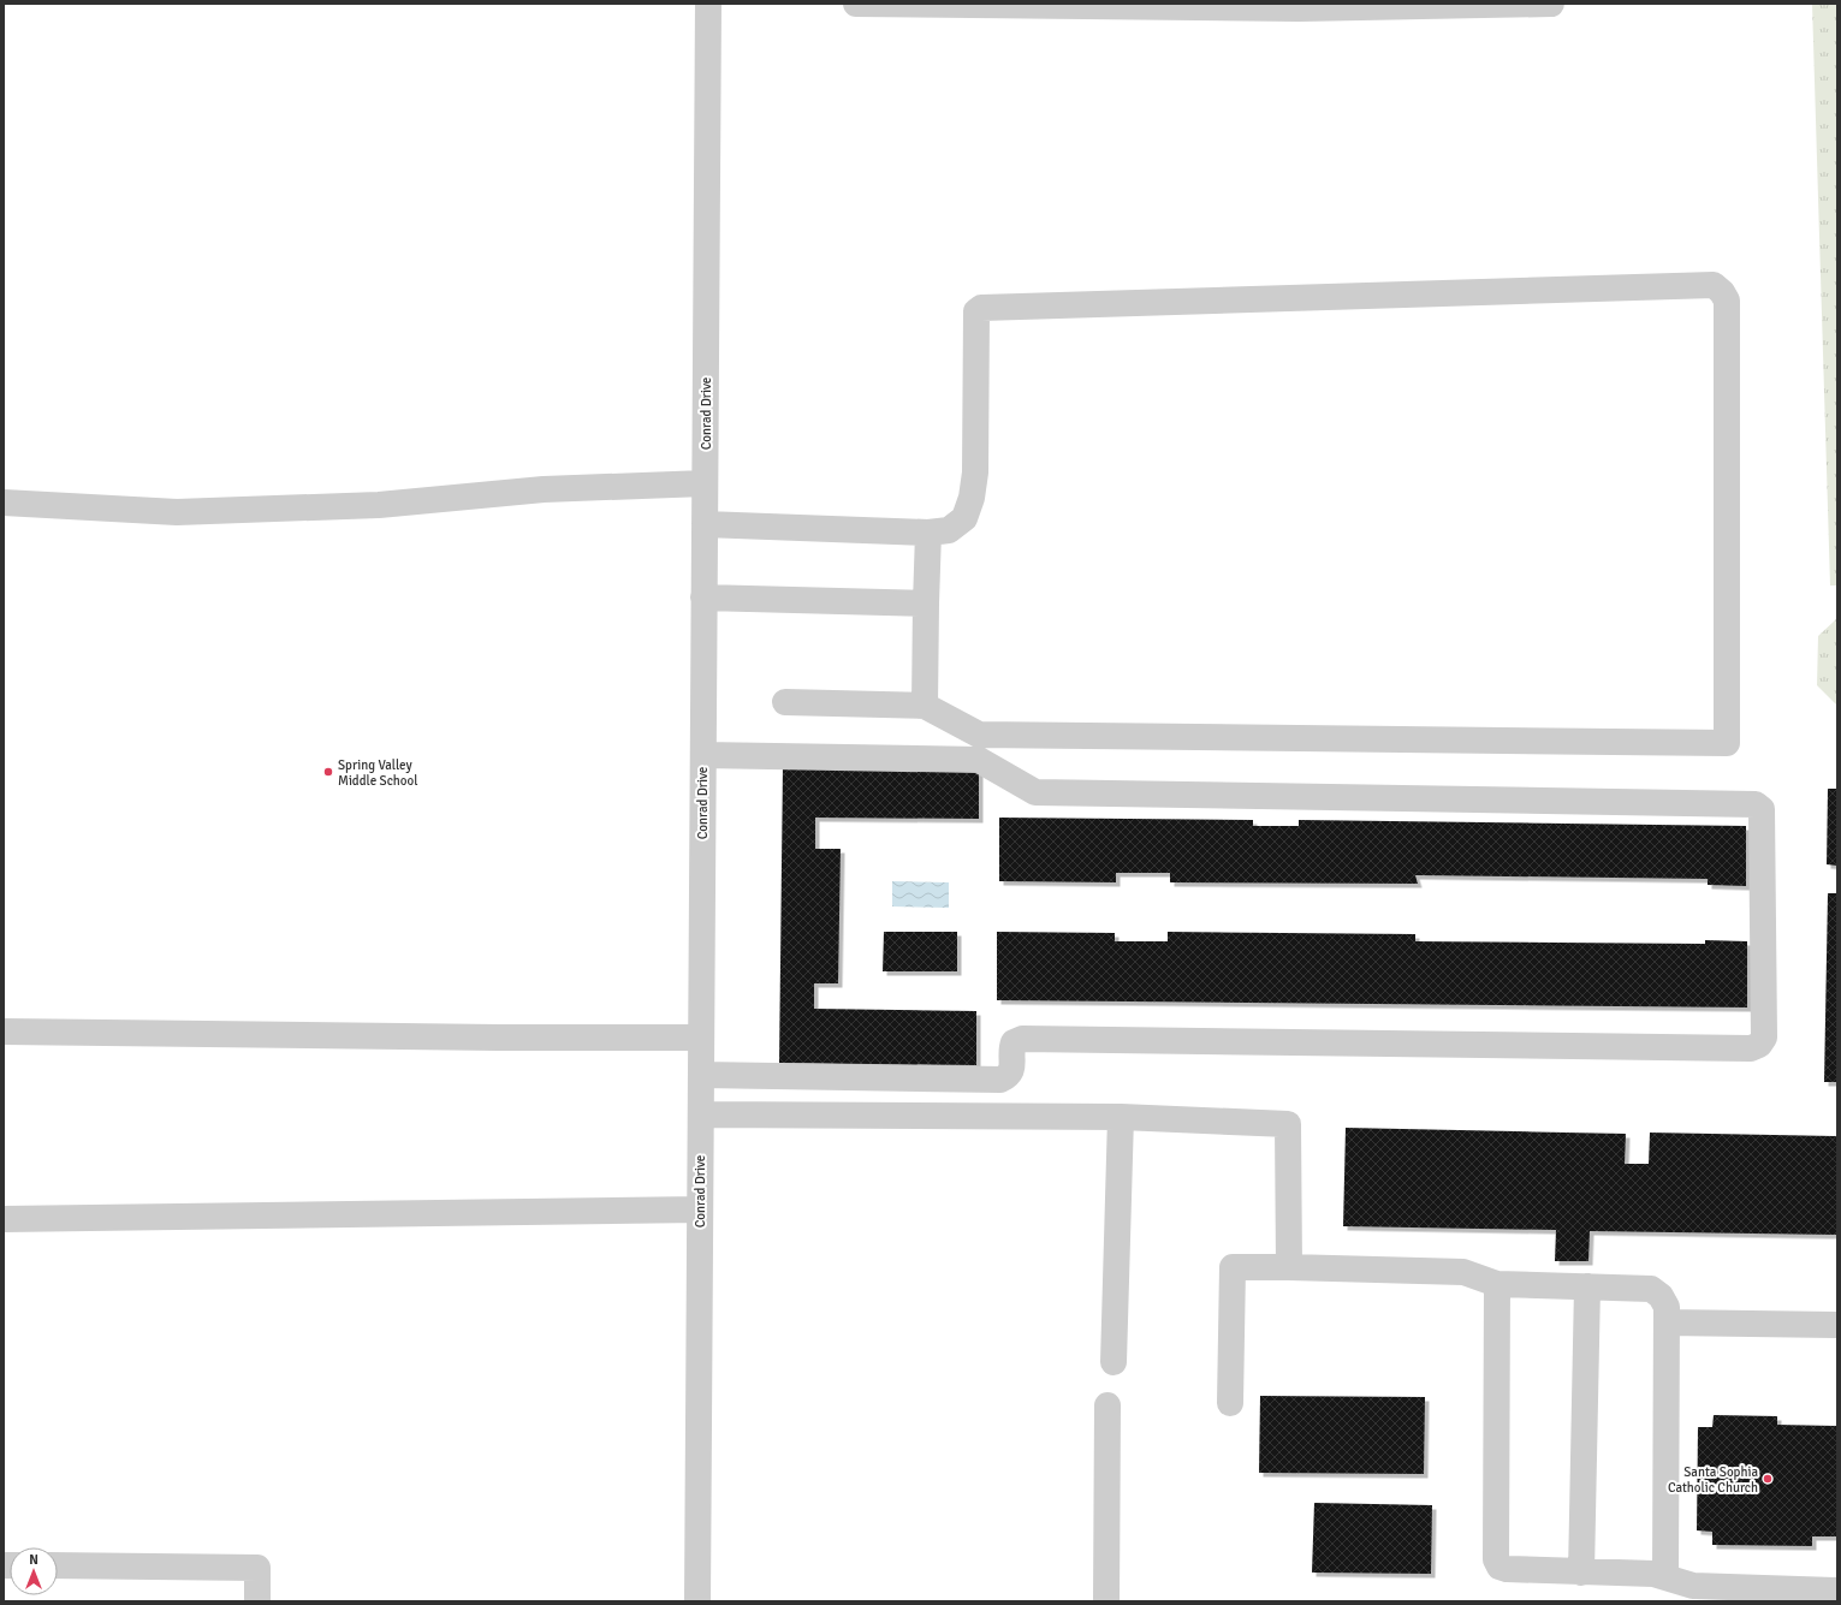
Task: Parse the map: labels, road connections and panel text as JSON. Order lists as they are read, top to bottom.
{
  "streets": {
    "street": ["Conrad Drive"]
  },
  "places": ["Spring Valley Middle School", "Santa Sophia Catholic Church"],
  "north": "top"
}
